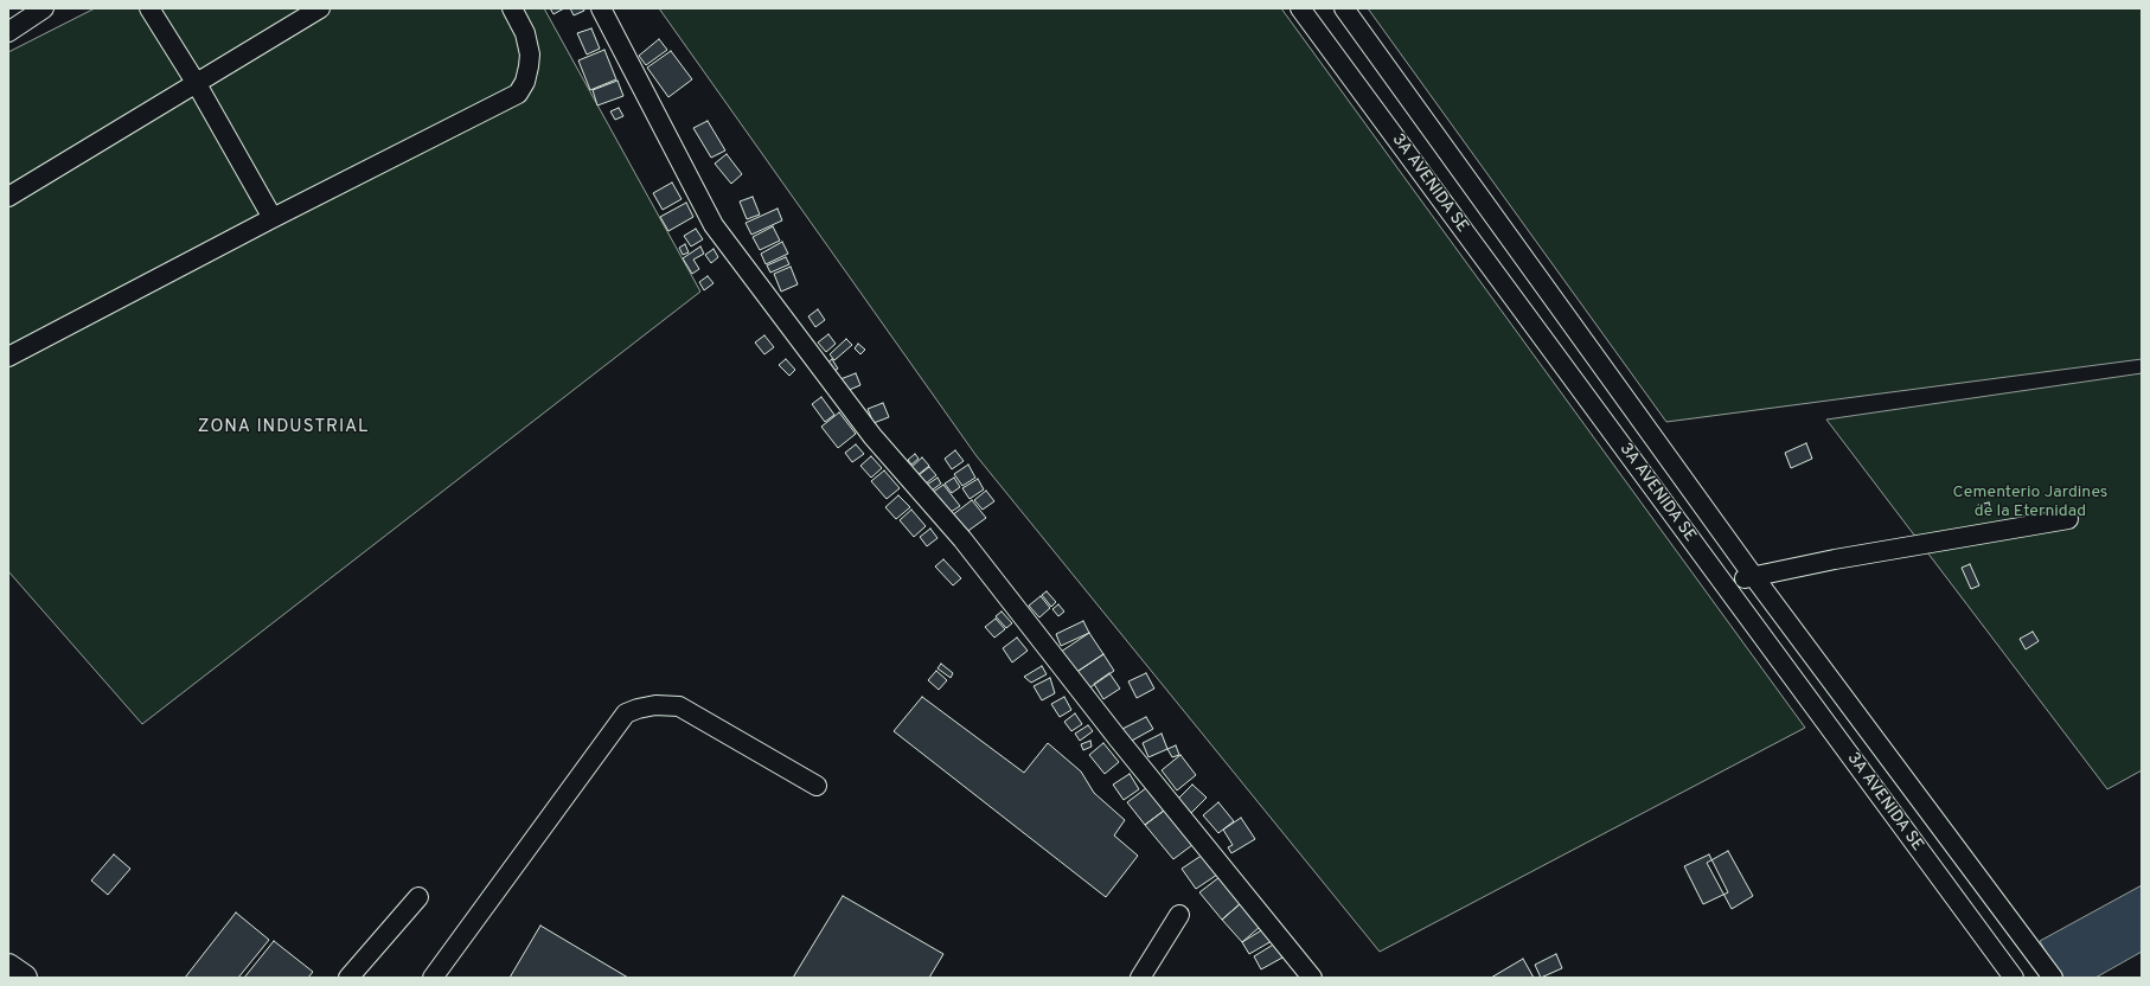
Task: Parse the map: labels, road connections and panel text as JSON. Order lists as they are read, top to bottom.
{
  "streets": {
    "street": ["3A AVENIDA SE"]
  },
  "districts": ["ZONA INDUSTRIAL"],
  "parks": ["Cementerio Jardines de la Eternidad"]
}
